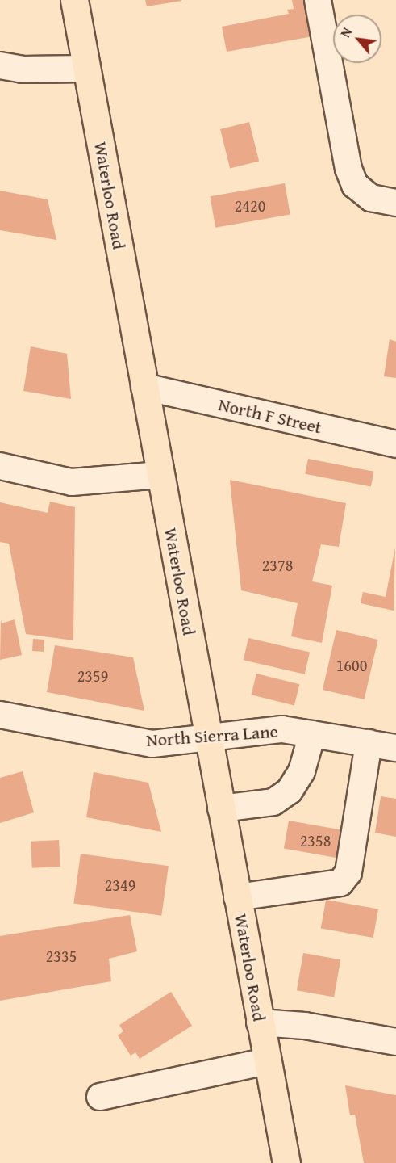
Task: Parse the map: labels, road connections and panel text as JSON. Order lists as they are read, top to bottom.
{
  "streets": {
    "main road": ["Waterloo Road"],
    "street": ["North F Street", "North Sierra Lane"]
  },
  "crossings": [
    ["Waterloo Road", "North F Street"],
    ["Waterloo Road", "North Sierra Lane"]
  ],
  "house_numbers": [
    "2420",
    "2378",
    "1600",
    "2359",
    "2358",
    "2349",
    "2335"
  ],
  "north": "top left"
}
